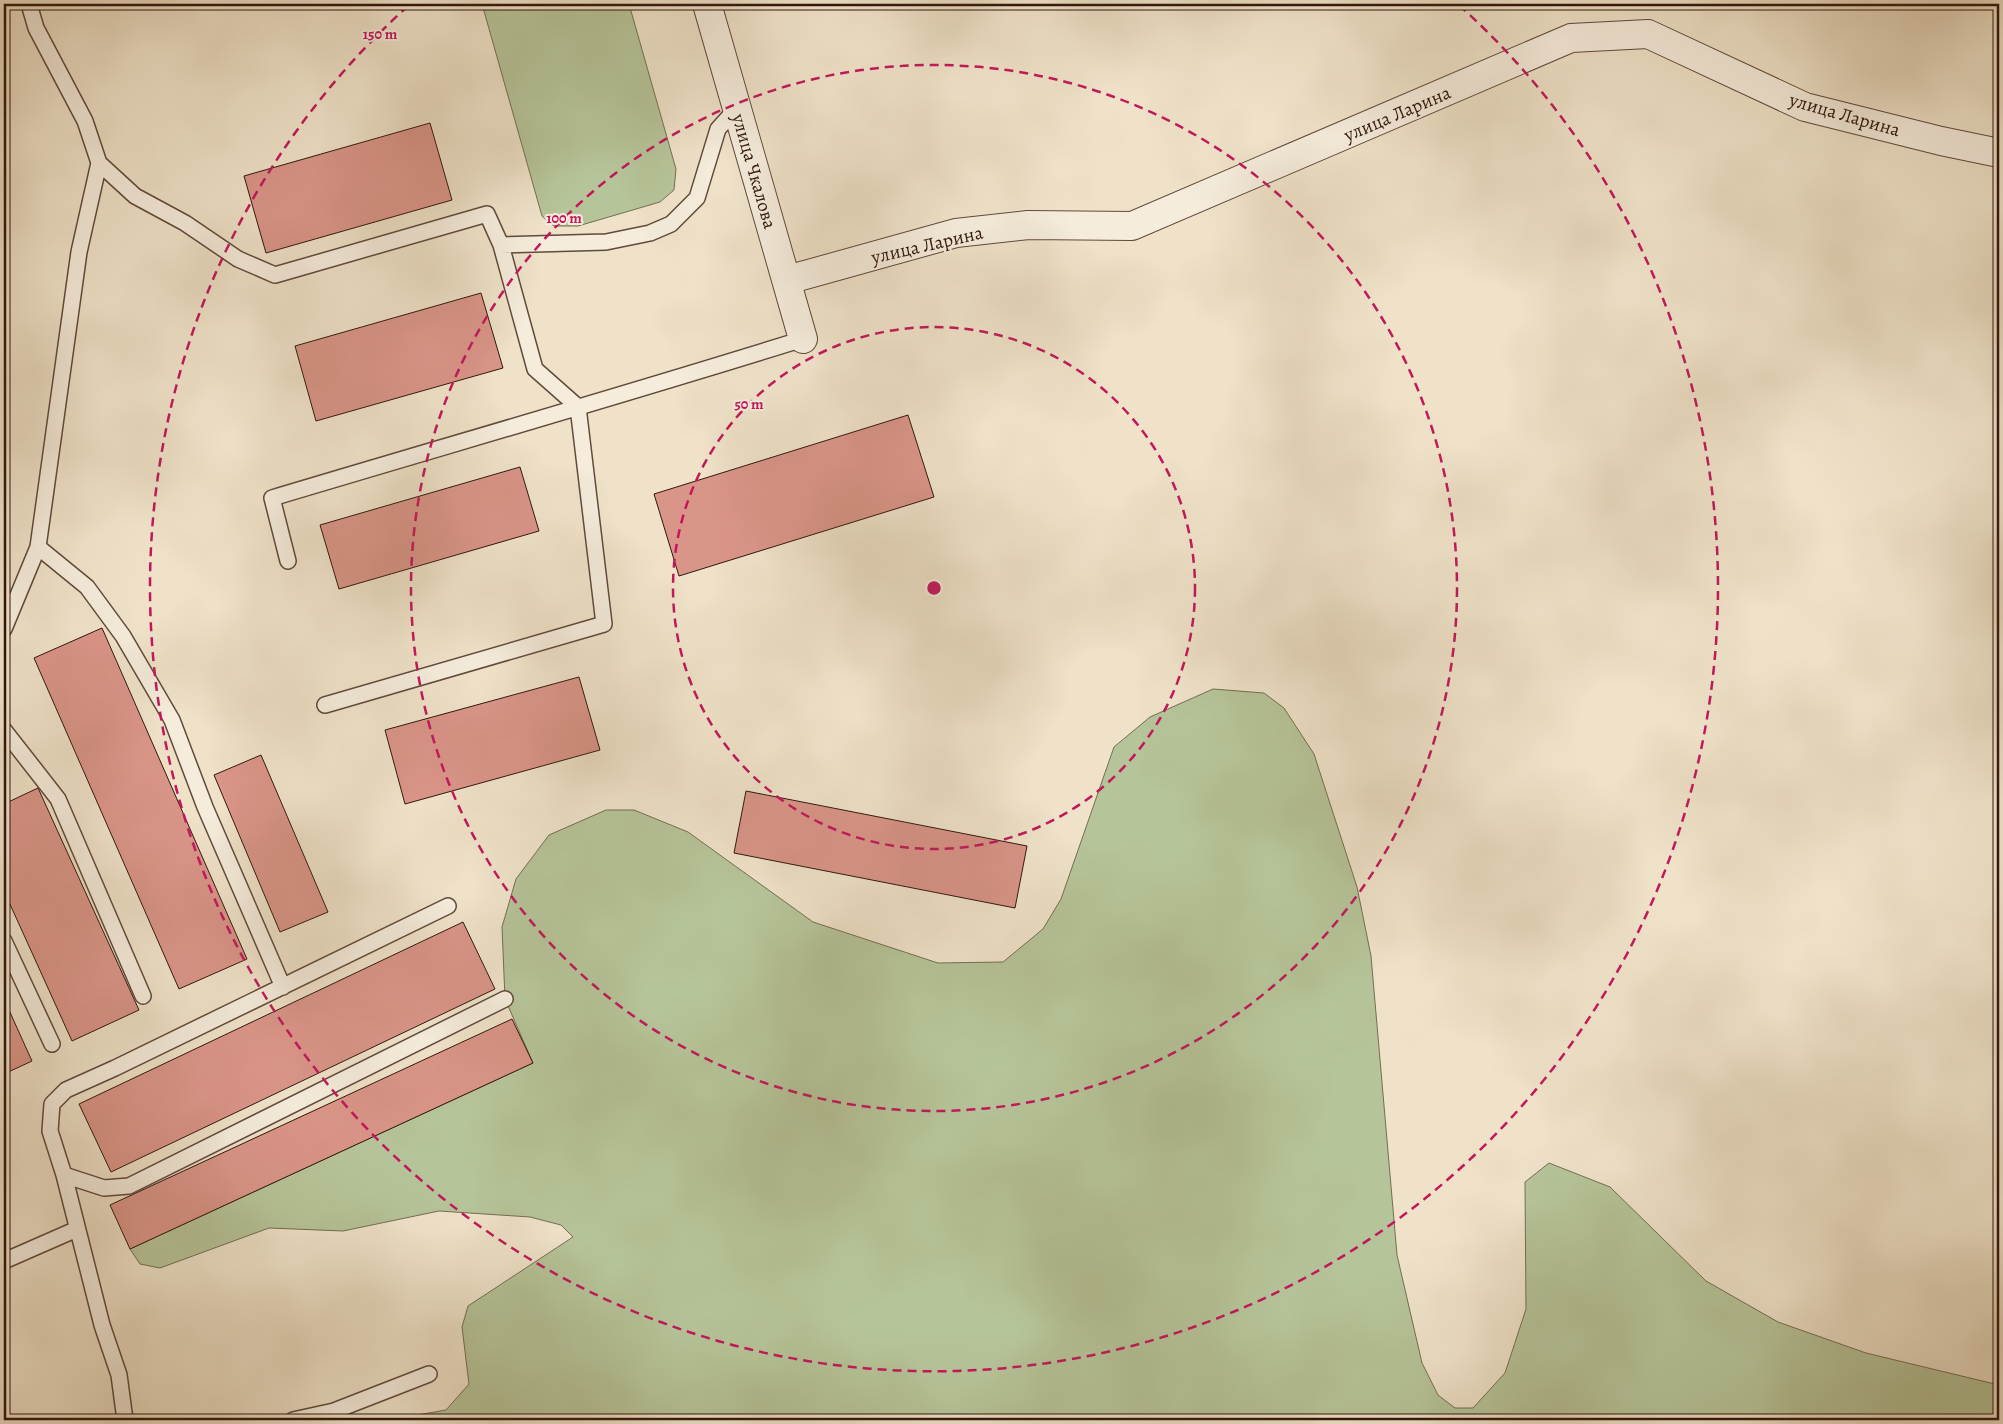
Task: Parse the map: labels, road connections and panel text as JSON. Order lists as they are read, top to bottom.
{
  "streets": {
    "street": ["улица Ларина", "улица Чкалова"]
  },
  "crossings": [
    ["улица Ларина", "улица Чкалова"]
  ],
  "rings": ["150 m", "100 m", "50 m"]
}
